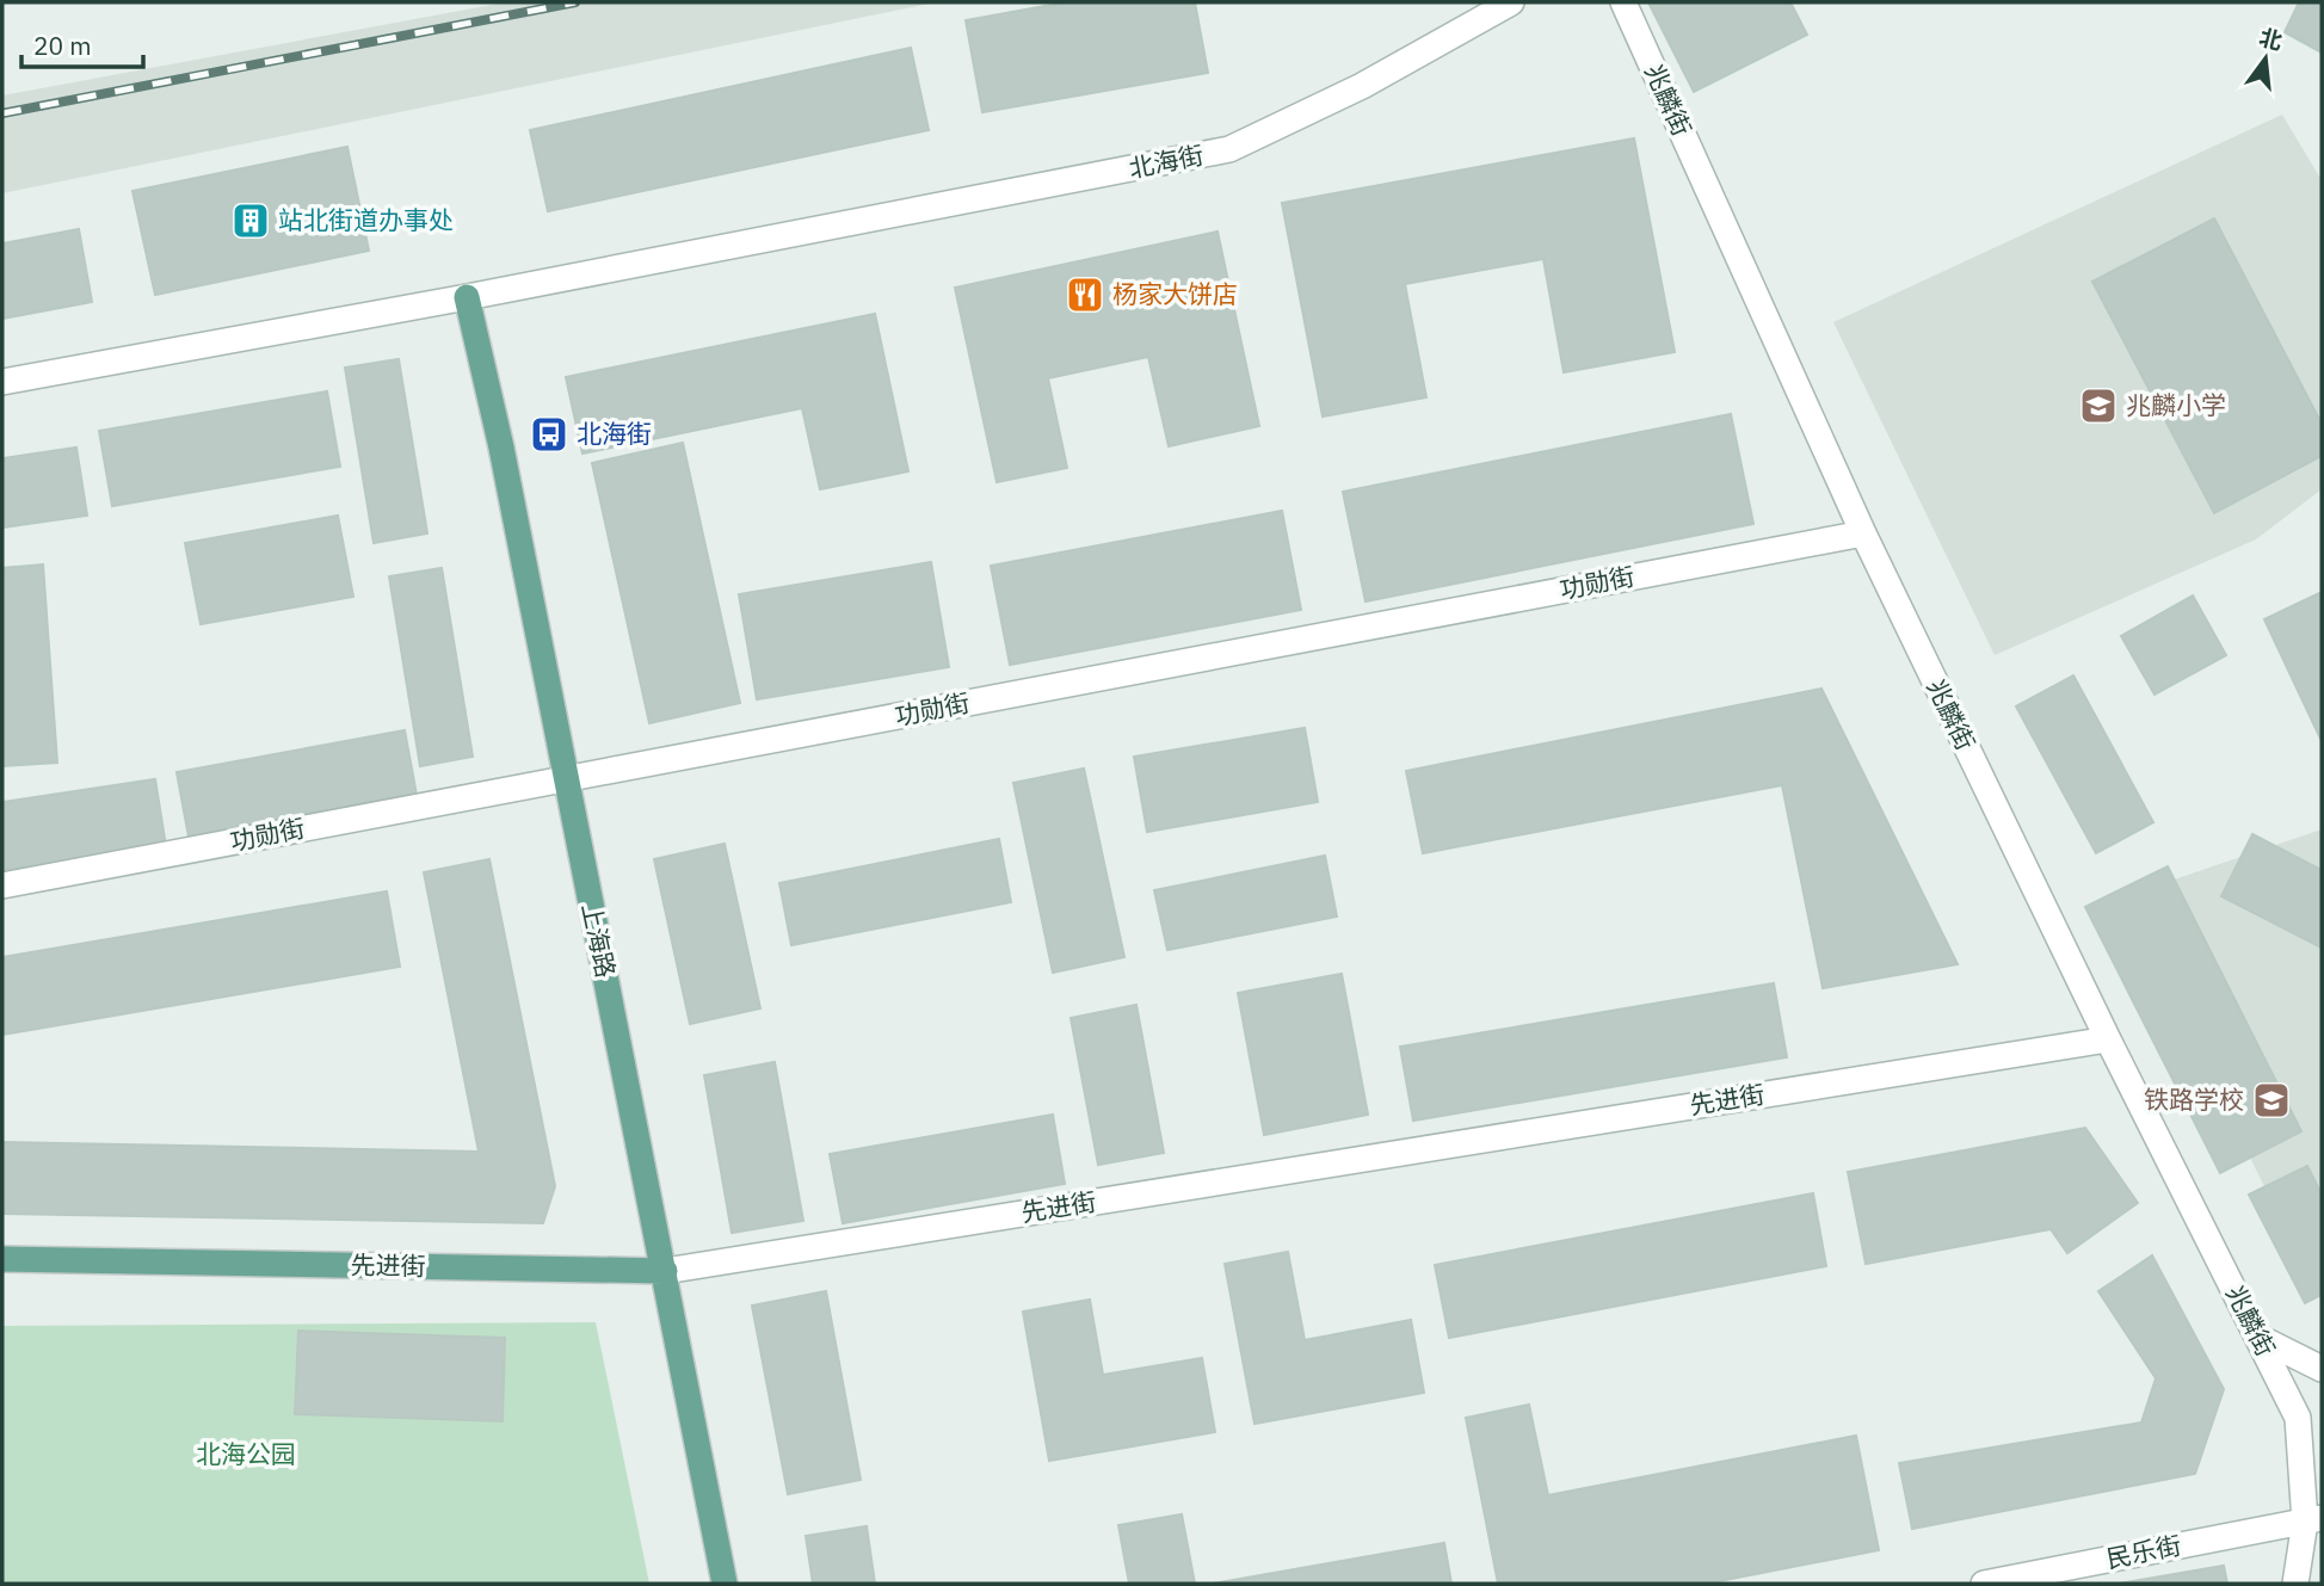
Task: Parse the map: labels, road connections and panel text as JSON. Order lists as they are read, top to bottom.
{
  "streets": {
    "main road": ["上海路", "先进街"],
    "street": [
      "兆麟街",
      "北海街",
      "功勋街",
      "民乐街"
    ]
  },
  "crossings": [
    ["兆麟街", "功勋街"],
    ["兆麟街", "先进街"],
    ["兆麟街", "民乐街"],
    ["北海街", "上海路"],
    ["功勋街", "上海路"],
    ["上海路", "先进街"]
  ],
  "parks": ["北海公园"],
  "places": {
    "building": ["站北街道办事处"],
    "restaurant": ["杨家大饼店"],
    "school or university": ["兆麟小学", "铁路学校"],
    "bus stop": ["北海街"]
  },
  "scale_bar": "20 m",
  "north": "top"
}
